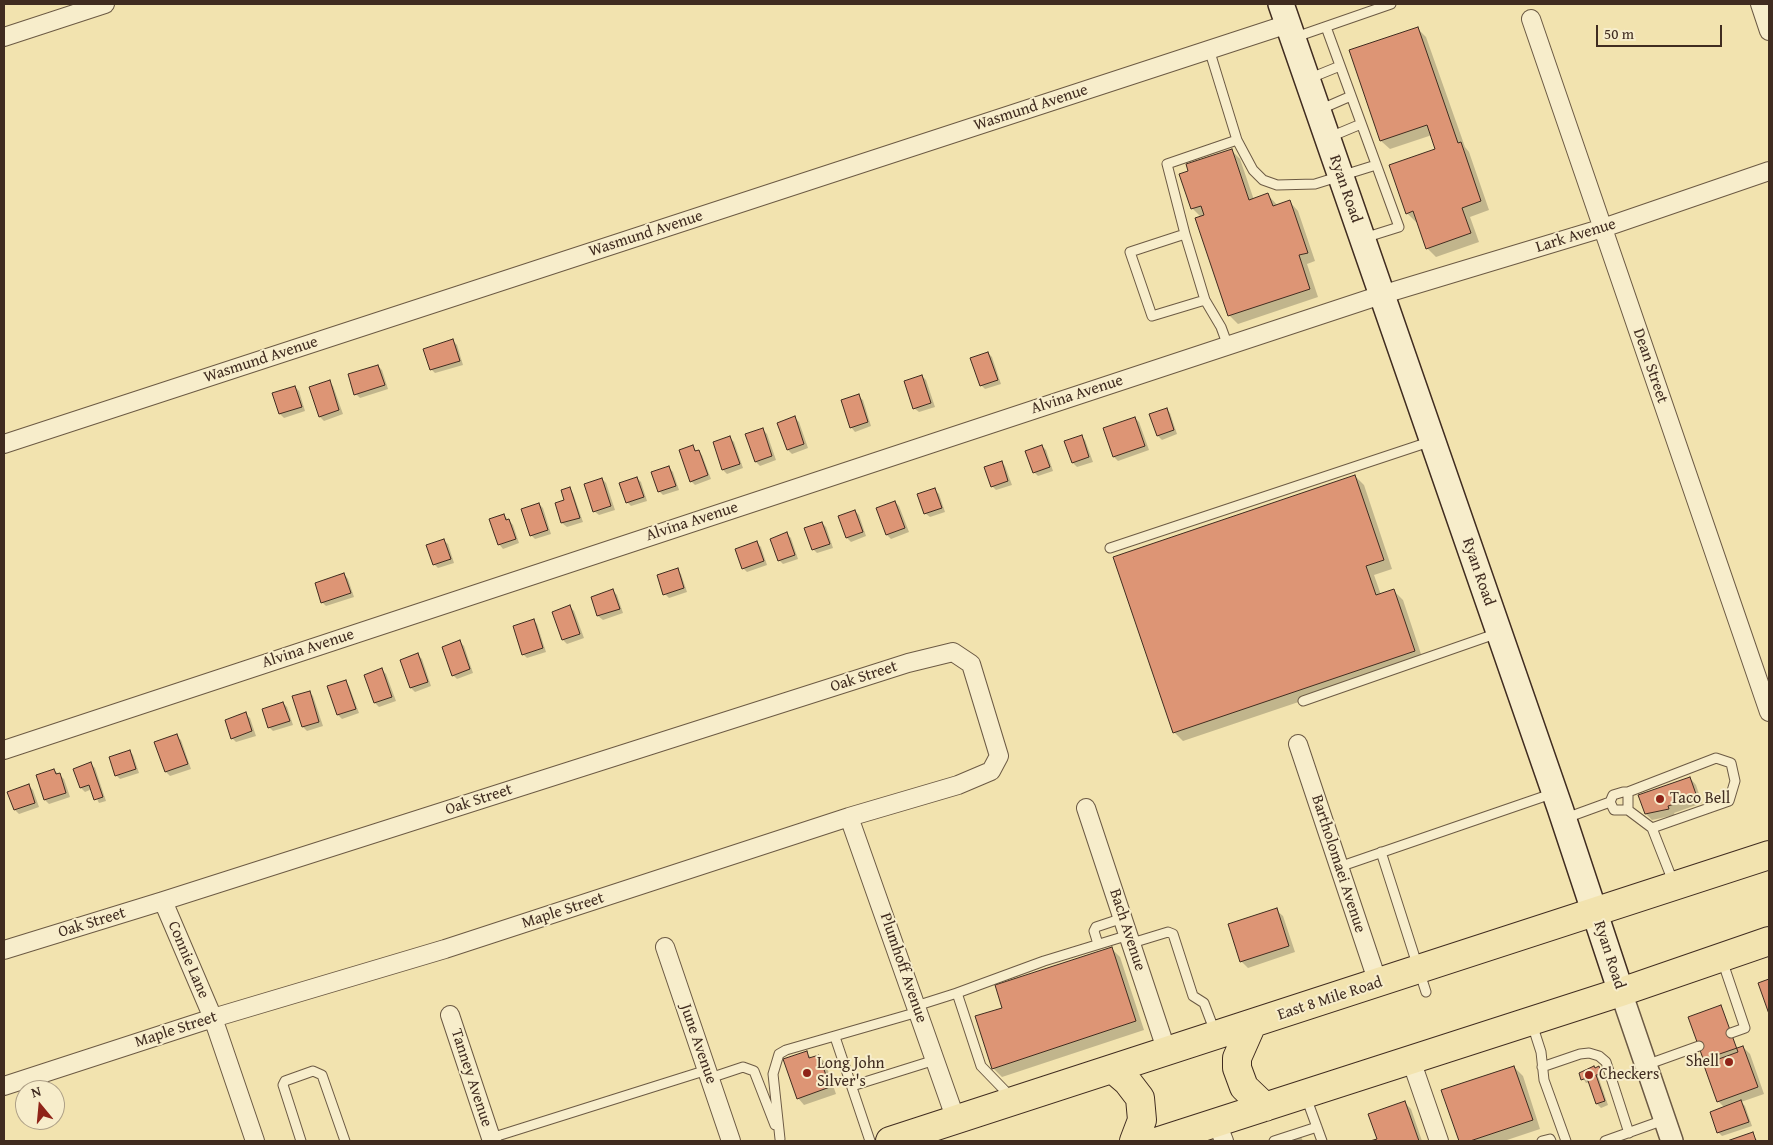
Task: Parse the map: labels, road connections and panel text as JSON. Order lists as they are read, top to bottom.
{
  "streets": {
    "highway": ["East 8 Mile Road"],
    "main road": ["Ryan Road"],
    "street": [
      "Wasmund Avenue",
      "Lark Avenue",
      "Dean Street",
      "Alvina Avenue",
      "Oak Street",
      "Bartholomaei Avenue",
      "Maple Street",
      "Bach Avenue",
      "Connie Lane",
      "Plumhoff Avenue",
      "June Avenue",
      "Tanney Avenue"
    ]
  },
  "crossings": [
    ["Wasmund Avenue", "Ryan Road"],
    ["Ryan Road", "Lark Avenue"],
    ["Ryan Road", "Alvina Avenue"],
    ["Ryan Road", "East 8 Mile Road"],
    ["Lark Avenue", "Dean Street"],
    ["Lark Avenue", "Alvina Avenue"],
    ["Oak Street", "Maple Street"],
    ["Oak Street", "Connie Lane"],
    ["Bartholomaei Avenue", "East 8 Mile Road"],
    ["Maple Street", "Connie Lane"],
    ["Maple Street", "Plumhoff Avenue"],
    ["Bach Avenue", "East 8 Mile Road"],
    ["Plumhoff Avenue", "East 8 Mile Road"]
  ],
  "places": [
    "Taco Bell",
    "Shell",
    "Long John Silver's",
    "Checkers"
  ],
  "scale_bar": "50 m",
  "north": "top"
}
